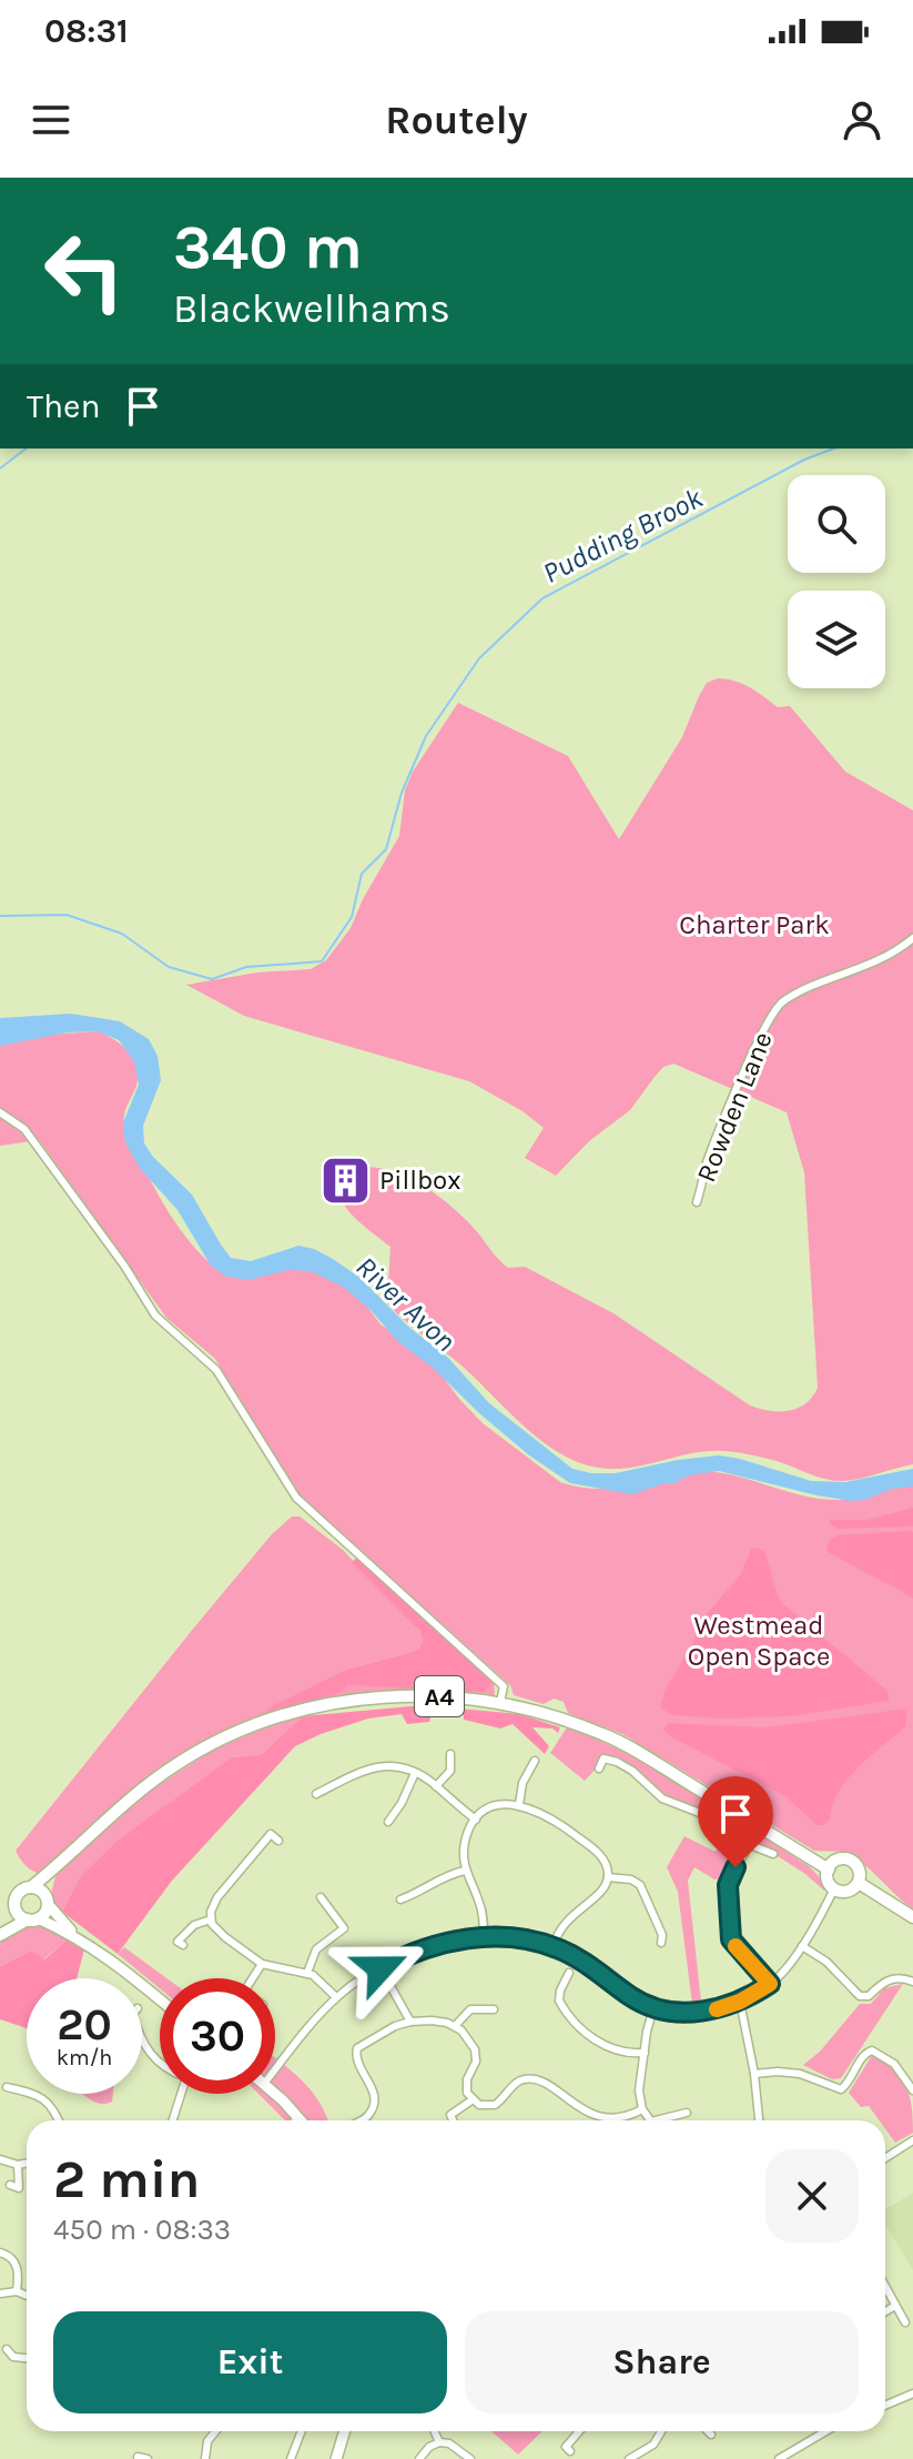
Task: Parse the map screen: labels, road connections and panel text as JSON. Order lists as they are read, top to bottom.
{
  "streets": {
    "main road": ["A4"],
    "street": ["Rowden Lane"]
  },
  "water": ["Pudding Brook", "River Avon"],
  "parks": ["Charter Park", "Westmead Open Space"],
  "places": {
    "building": ["Pillbox"]
  },
  "page": {
    "status": "08:31",
    "header": "Routely",
    "turn": ["340 m", "Blackwellhams"],
    "then": "Then",
    "speed": "20 km/h",
    "limit": "30",
    "heading": ["2 min", "450 m · 08:33"],
    "buttons": ["Exit", "Share"]
  }
}
